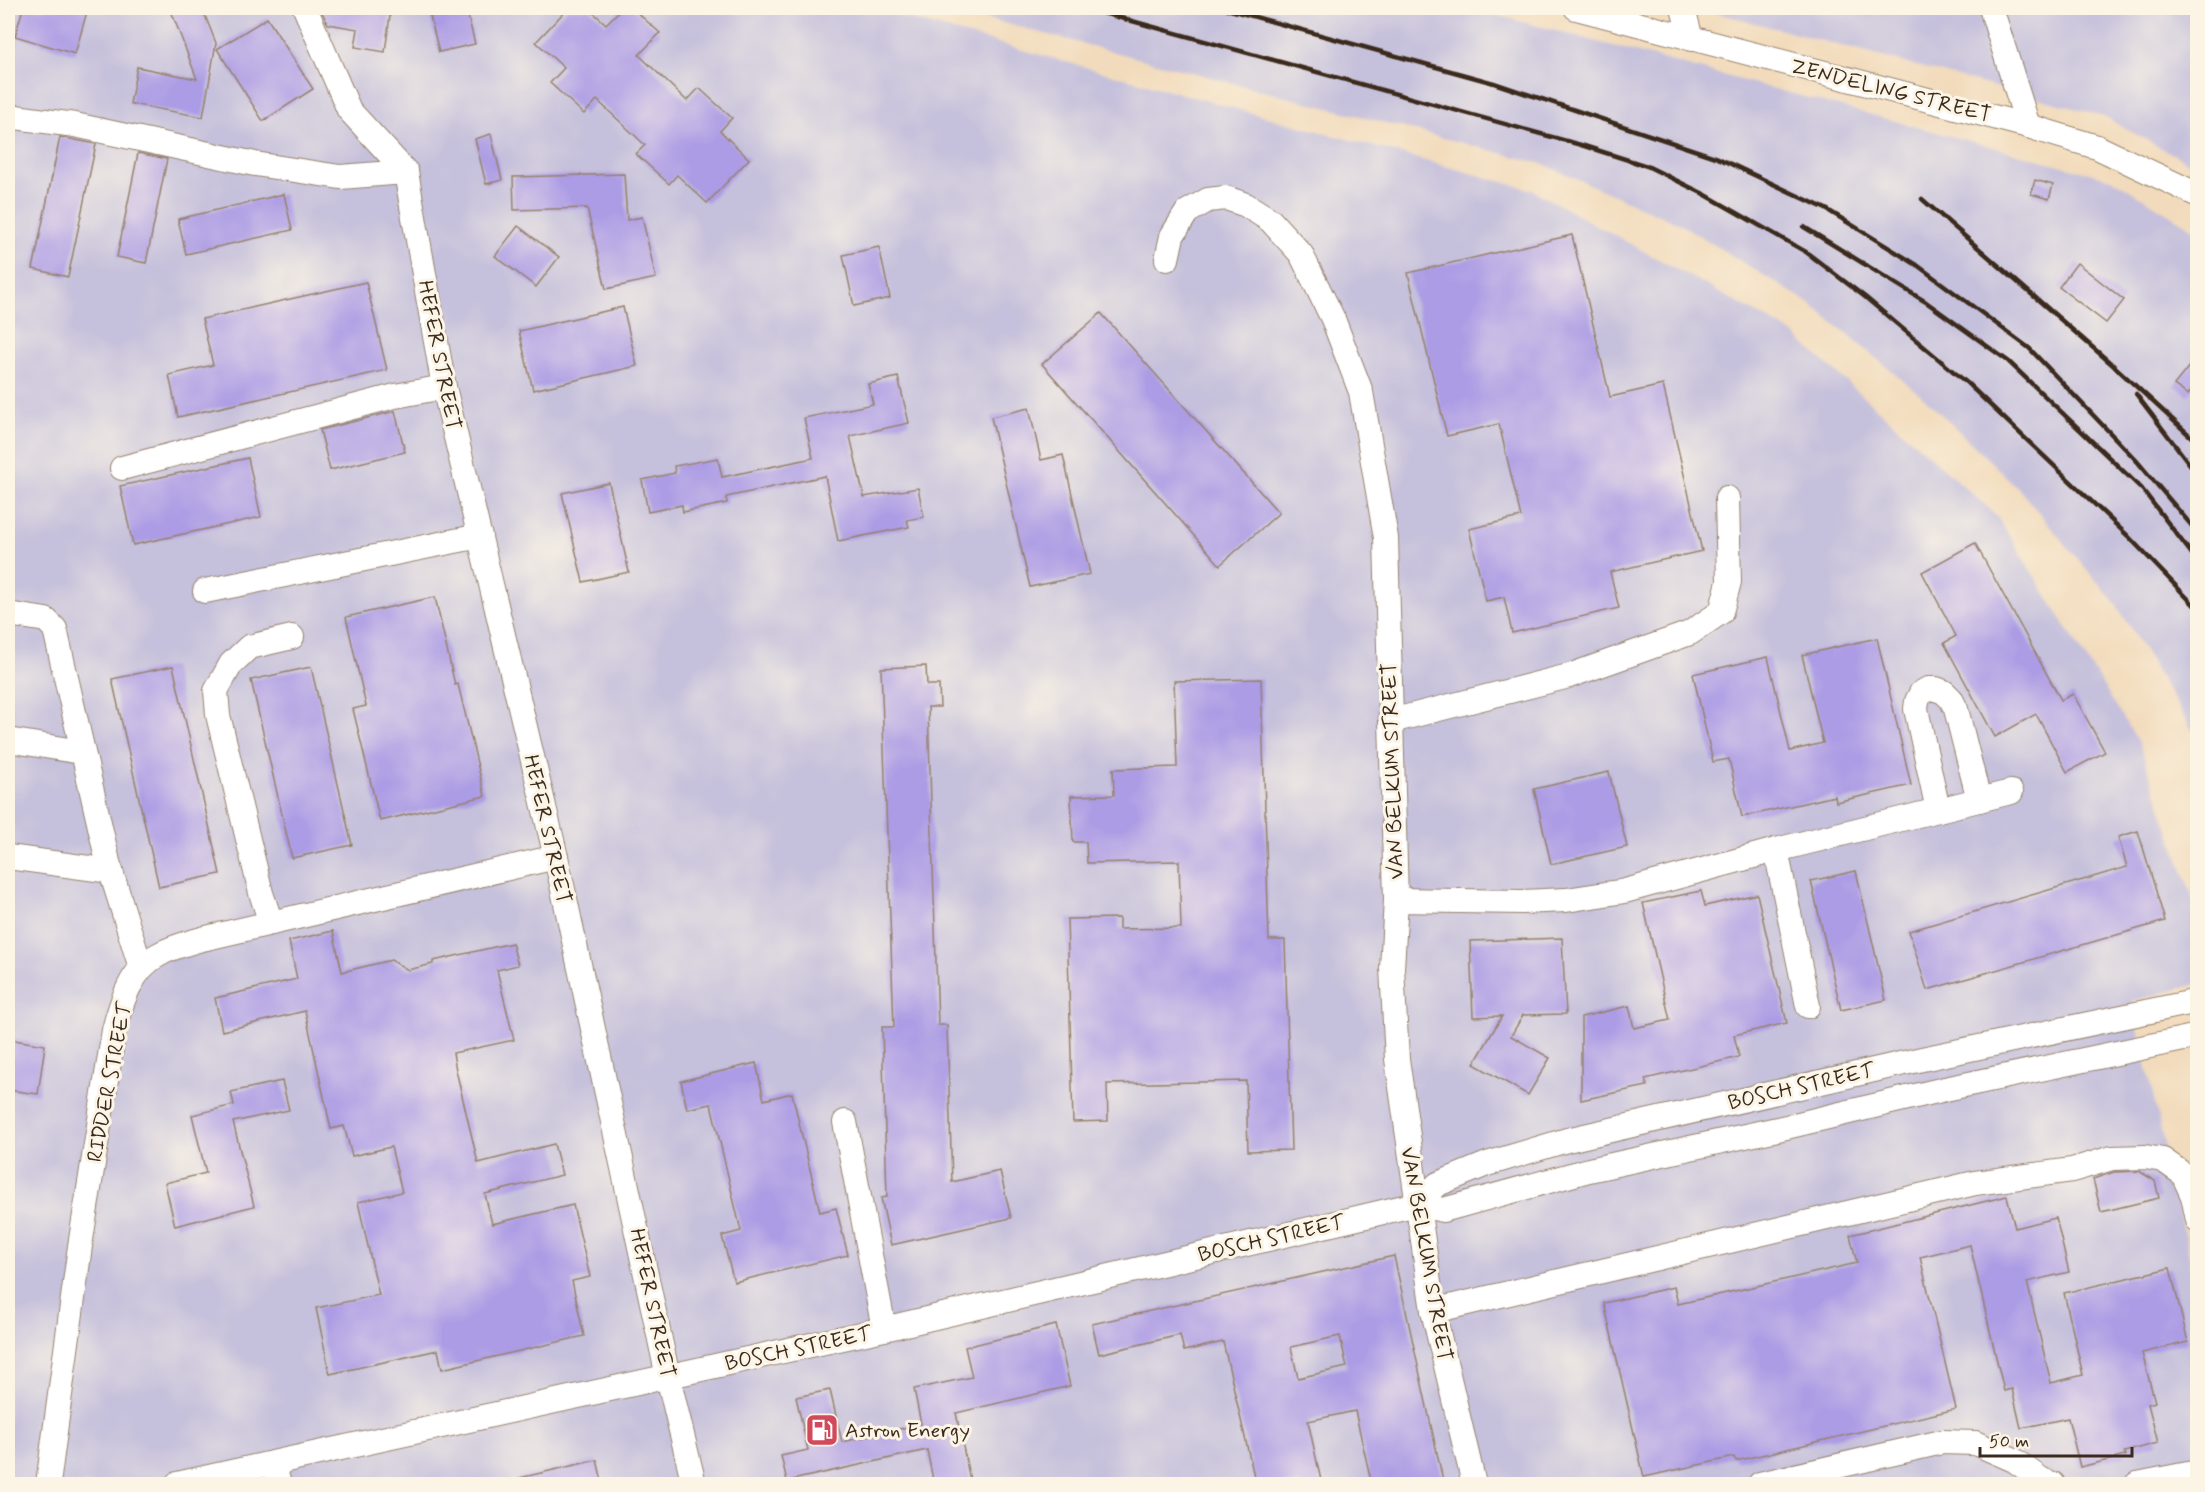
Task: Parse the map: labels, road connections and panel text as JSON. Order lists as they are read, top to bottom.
{
  "streets": {
    "street": [
      "ZENDELING STREET",
      "HEFER STREET",
      "VAN BELKUM STREET",
      "RIDDER STREET",
      "BOSCH STREET"
    ]
  },
  "crossings": [
    ["HEFER STREET", "RIDDER STREET"],
    ["HEFER STREET", "BOSCH STREET"],
    ["VAN BELKUM STREET", "BOSCH STREET"]
  ],
  "places": {
    "fuel station": ["Astron Energy"]
  },
  "scale_bar": "50 m"
}
